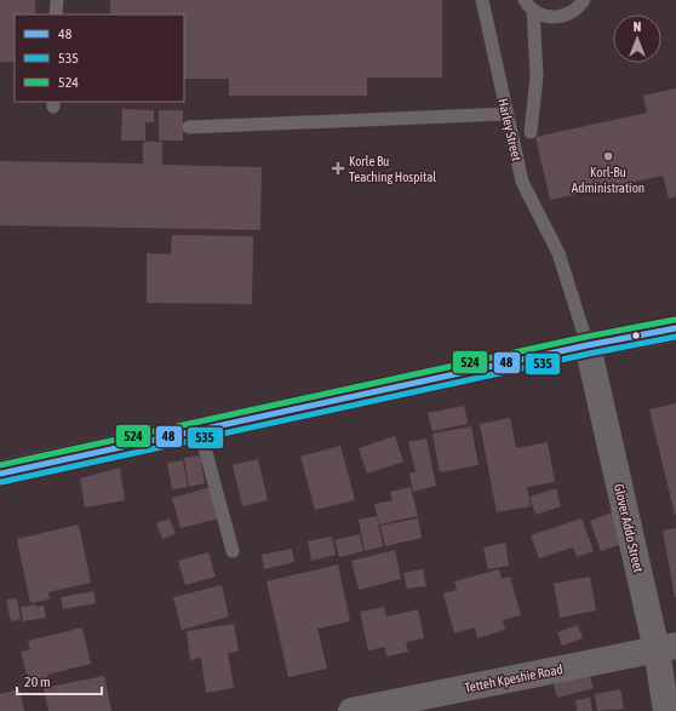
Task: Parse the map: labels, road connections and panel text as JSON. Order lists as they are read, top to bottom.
{
  "streets": {
    "street": ["Glover Addo Street", "Tetteh Kpeshie Road"],
    "lane": ["Harley Street"]
  },
  "crossings": [
    ["Harley Street", "Glover Addo Street"],
    ["Glover Addo Street", "Tetteh Kpeshie Road"]
  ],
  "places": {
    "other": ["Korl-Bu Administration"],
    "health": ["Korle Bu Teaching Hospital"]
  },
  "lines": ["transit line 524", "transit line 48", "transit line 535"],
  "legend": ["48", "535", "524"],
  "scale_bar": "20 m",
  "north": "top"
}
